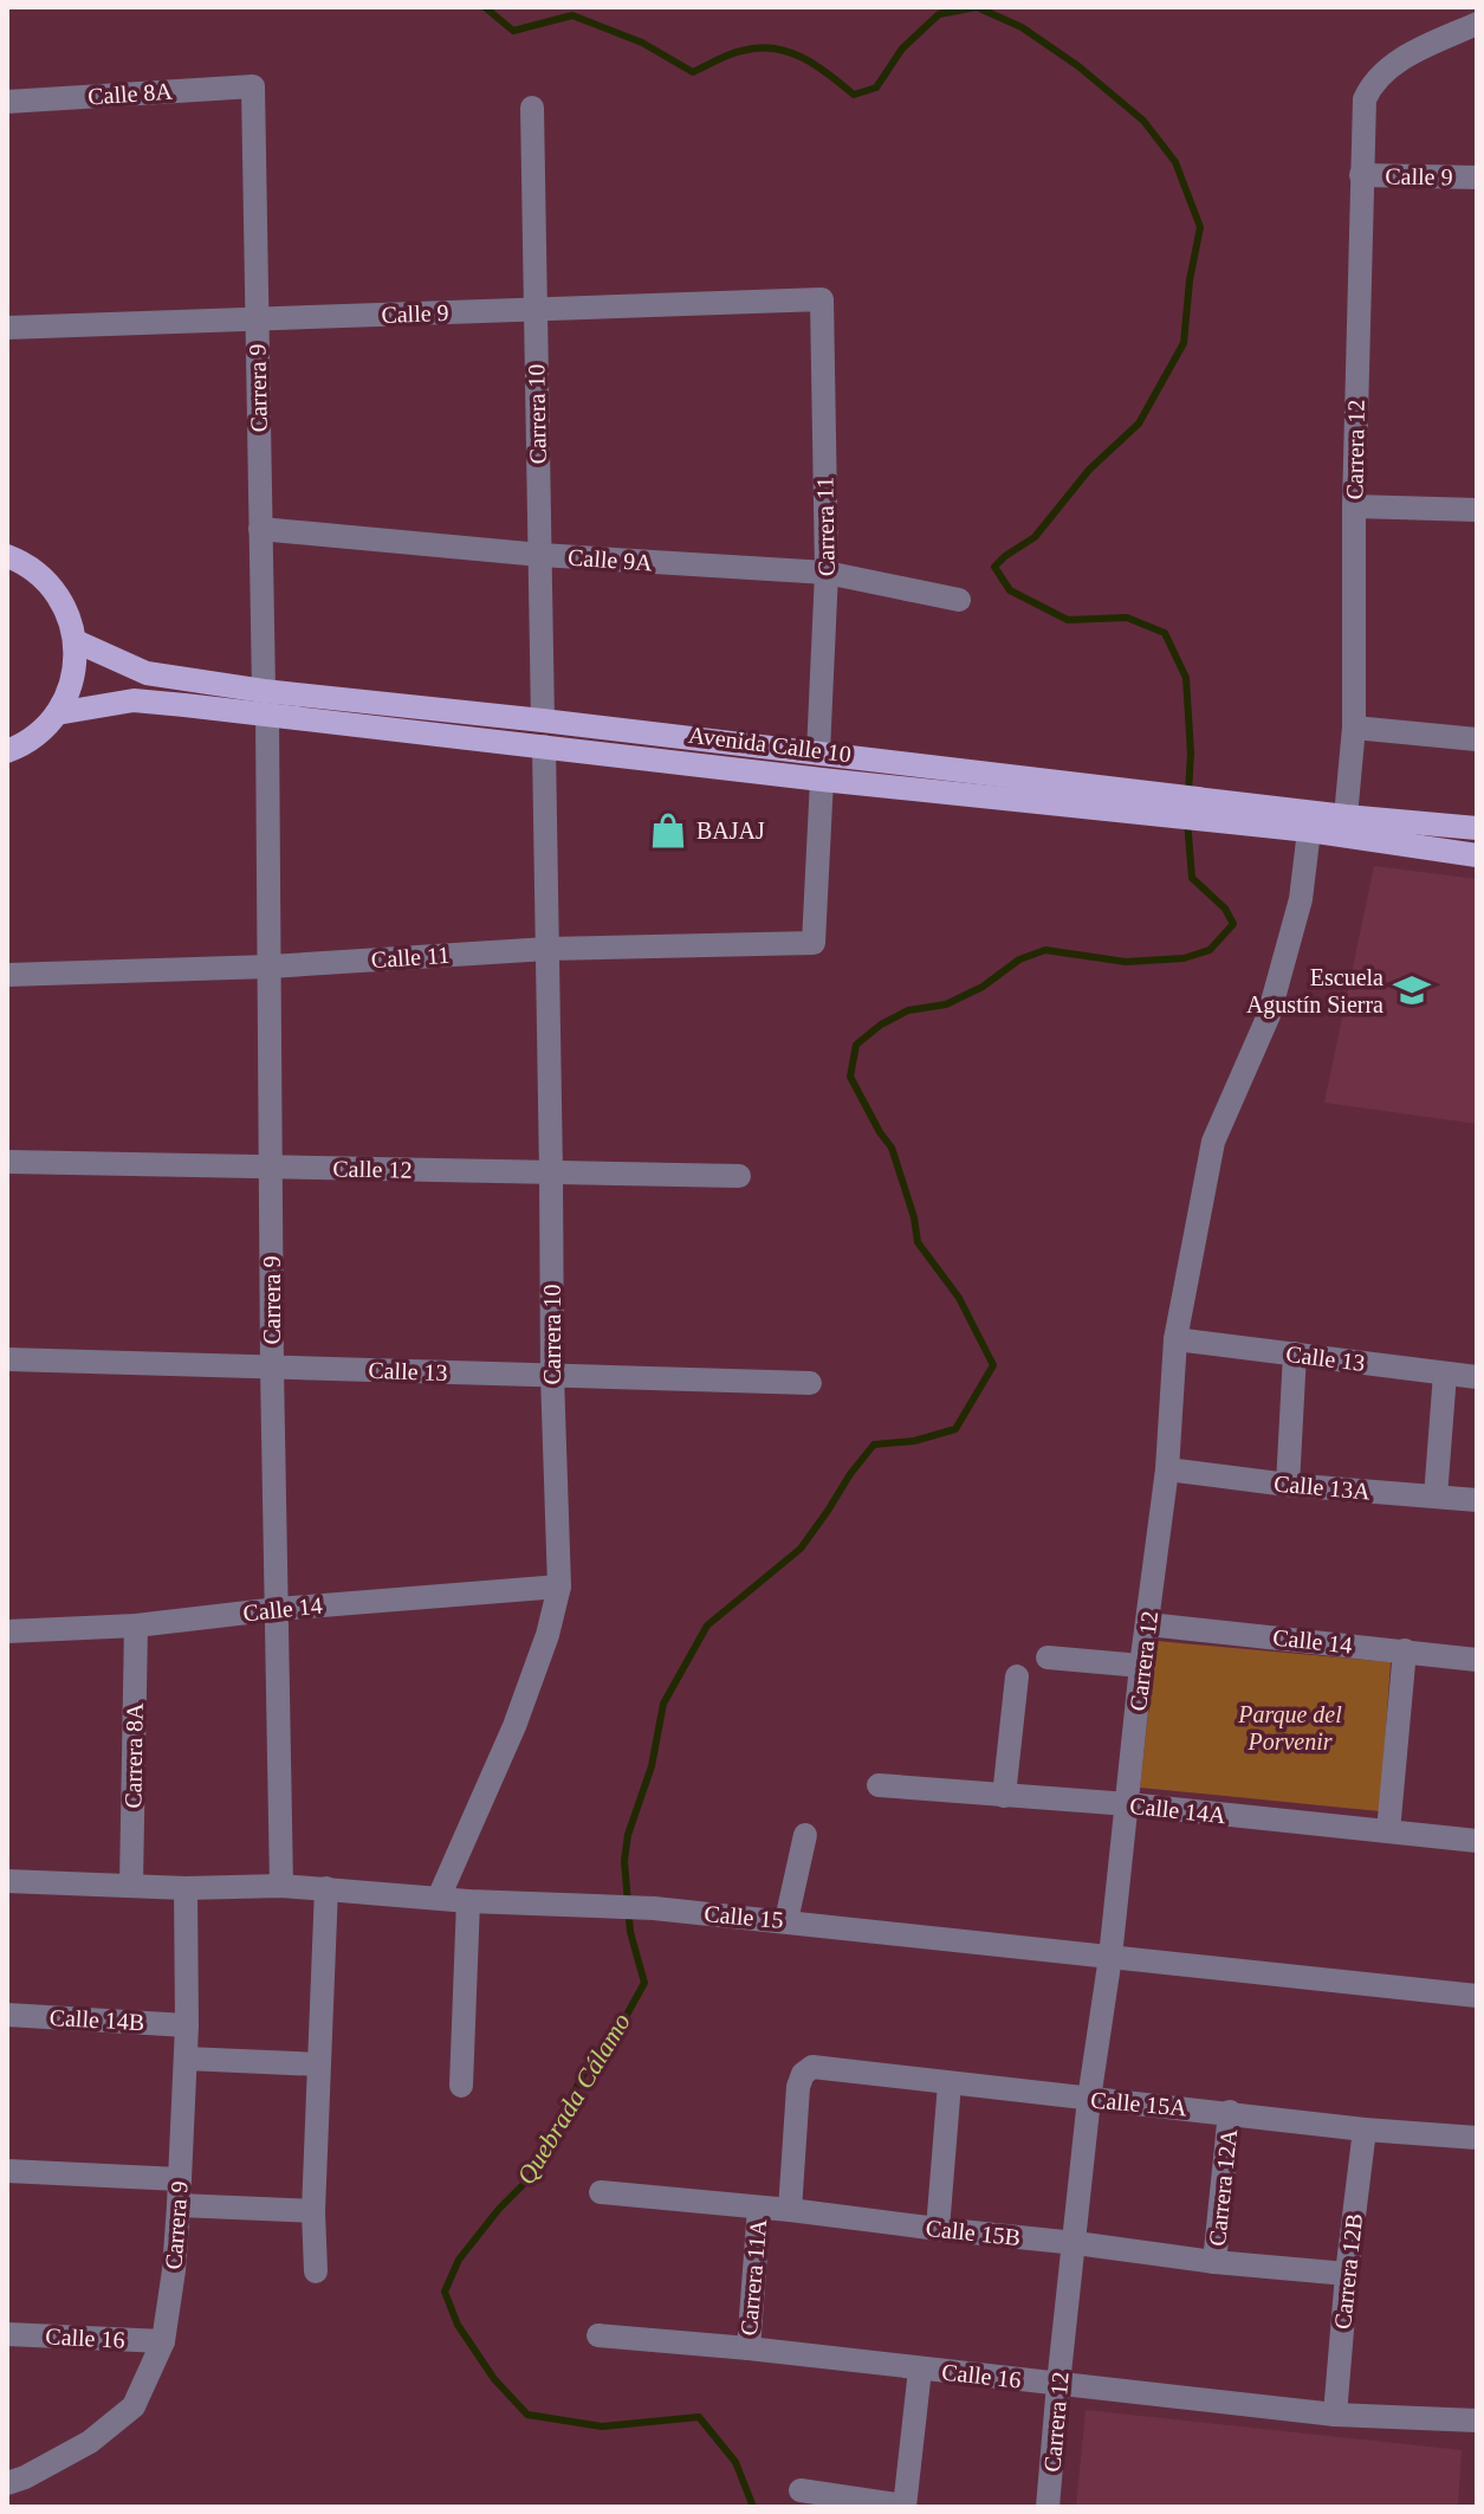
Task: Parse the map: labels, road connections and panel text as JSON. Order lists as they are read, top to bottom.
{
  "streets": {
    "main road": ["Avenida Calle 10"],
    "street": [
      "Calle 8A",
      "Calle 9",
      "Carrera 9",
      "Carrera 10",
      "Carrera 12",
      "Carrera 11",
      "Calle 9A",
      "Calle 11",
      "Calle 12",
      "Calle 13",
      "Calle 13A",
      "Calle 14",
      "Carrera 8A",
      "Calle 14A",
      "Calle 15",
      "Calle 14B",
      "Calle 15A",
      "Carrera 12A",
      "Calle 15B",
      "Carrera 12B",
      "Carrera 11A",
      "Calle 16"
    ]
  },
  "crossings": [
    ["Calle 8A", "Carrera 9"],
    ["Calle 9", "Carrera 9"],
    ["Calle 9", "Carrera 10"],
    ["Calle 9", "Carrera 12"],
    ["Calle 9", "Carrera 11"],
    ["Carrera 9", "Calle 9A"],
    ["Carrera 9", "Avenida Calle 10"],
    ["Carrera 9", "Calle 11"],
    ["Carrera 9", "Calle 12"],
    ["Carrera 9", "Calle 13"],
    ["Carrera 9", "Calle 14"],
    ["Carrera 9", "Calle 15"],
    ["Carrera 9", "Calle 14B"],
    ["Carrera 9", "Calle 16"],
    ["Carrera 10", "Calle 9A"],
    ["Carrera 10", "Avenida Calle 10"],
    ["Carrera 10", "Calle 11"],
    ["Carrera 10", "Calle 12"],
    ["Carrera 10", "Calle 13"],
    ["Carrera 10", "Calle 14"],
    ["Carrera 10", "Calle 15"],
    ["Carrera 12", "Avenida Calle 10"],
    ["Carrera 12", "Calle 13"],
    ["Carrera 12", "Calle 13A"],
    ["Carrera 12", "Calle 14"],
    ["Carrera 12", "Calle 14A"],
    ["Carrera 12", "Calle 15"],
    ["Carrera 12", "Calle 15A"],
    ["Carrera 12", "Calle 15B"],
    ["Carrera 12", "Calle 16"],
    ["Carrera 11", "Calle 9A"],
    ["Carrera 11", "Avenida Calle 10"],
    ["Avenida Calle 10", "Calle 11"],
    ["Calle 14", "Carrera 8A"],
    ["Carrera 8A", "Calle 15"],
    ["Calle 15A", "Carrera 12A"],
    ["Calle 15A", "Carrera 12B"],
    ["Calle 15A", "Carrera 11A"],
    ["Carrera 12A", "Calle 15B"],
    ["Calle 15B", "Carrera 12B"],
    ["Calle 15B", "Carrera 11A"],
    ["Carrera 12B", "Calle 16"],
    ["Carrera 11A", "Calle 16"]
  ],
  "water": ["Quebrada Cálamo"],
  "parks": ["Parque del Porvenir"],
  "places": {
    "shop": ["BAJAJ"],
    "school or university": ["Escuela Agustín Sierra"]
  }
}
